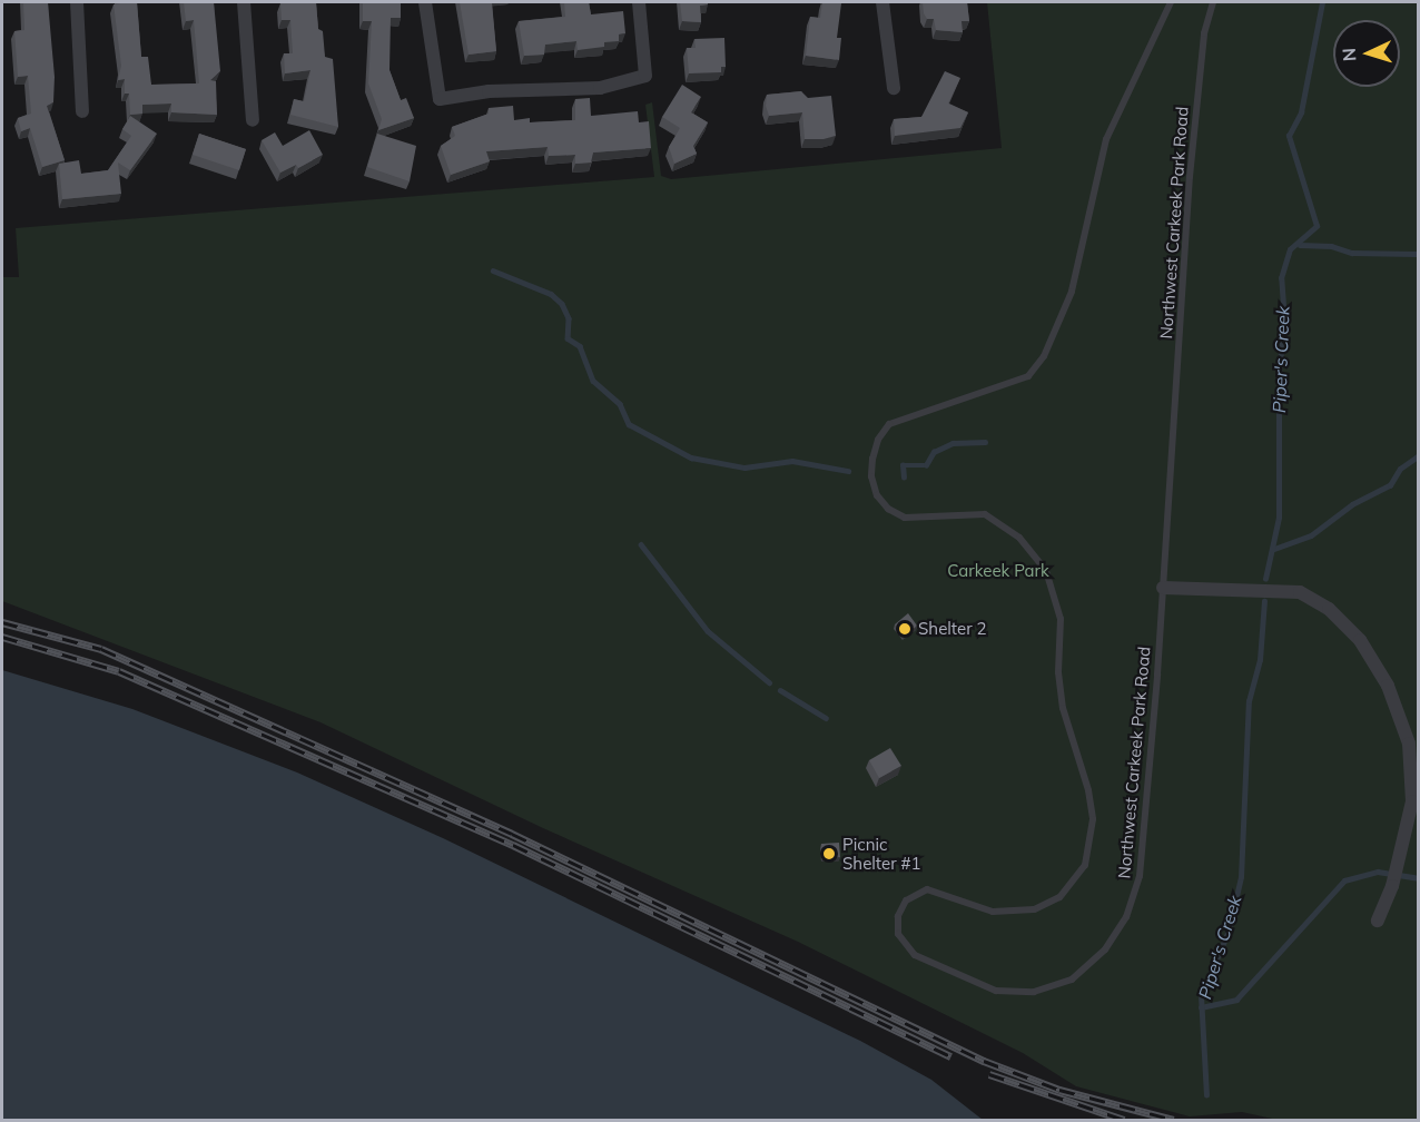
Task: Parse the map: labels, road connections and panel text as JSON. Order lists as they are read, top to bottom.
{
  "streets": {
    "lane": ["Northwest Carkeek Park Road"]
  },
  "water": ["Piper's Creek"],
  "parks": ["Carkeek Park"],
  "places": ["Shelter 2", "Picnic Shelter #1"],
  "north": "left"
}
